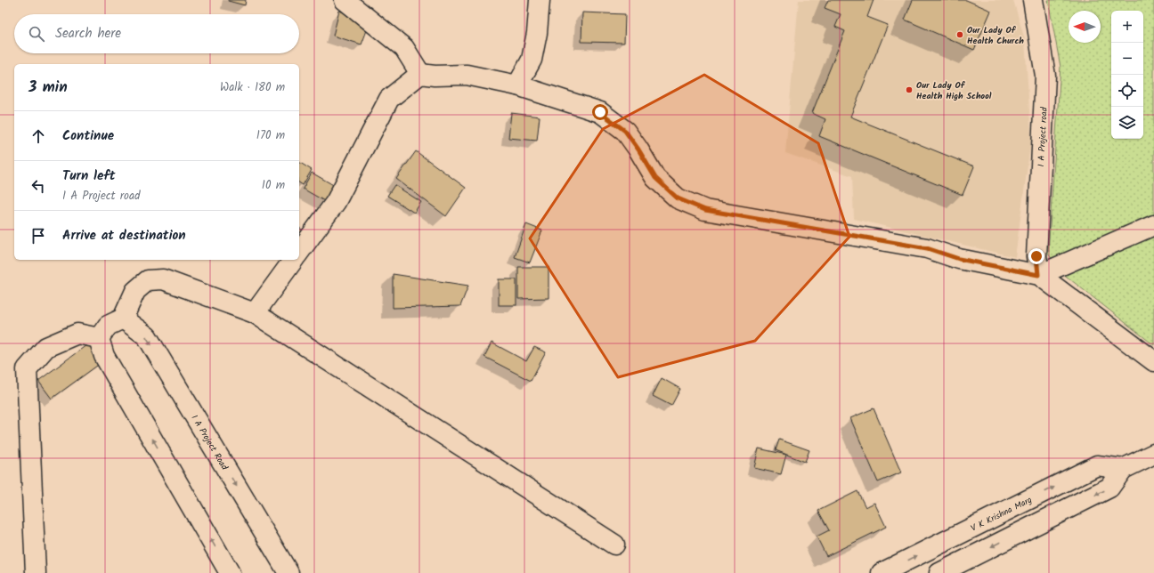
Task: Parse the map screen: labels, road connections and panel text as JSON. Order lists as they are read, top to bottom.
{
  "streets": {
    "street": ["I A Project road", "I A Project Road", "V K Krishna Marg"]
  },
  "places": ["Our Lady Of Health Church", "Our Lady Of Health High School"],
  "north": "left",
  "page": {
    "map_buttons": ["+", "−"],
    "search": "Search here",
    "heading": ["3 min", "Walk · 180 m"],
    "list": [
      ["Continue", "170 m"],
      ["Turn left", "I A Project road", "10 m"],
      "Arrive at destination"
    ]
  }
}
